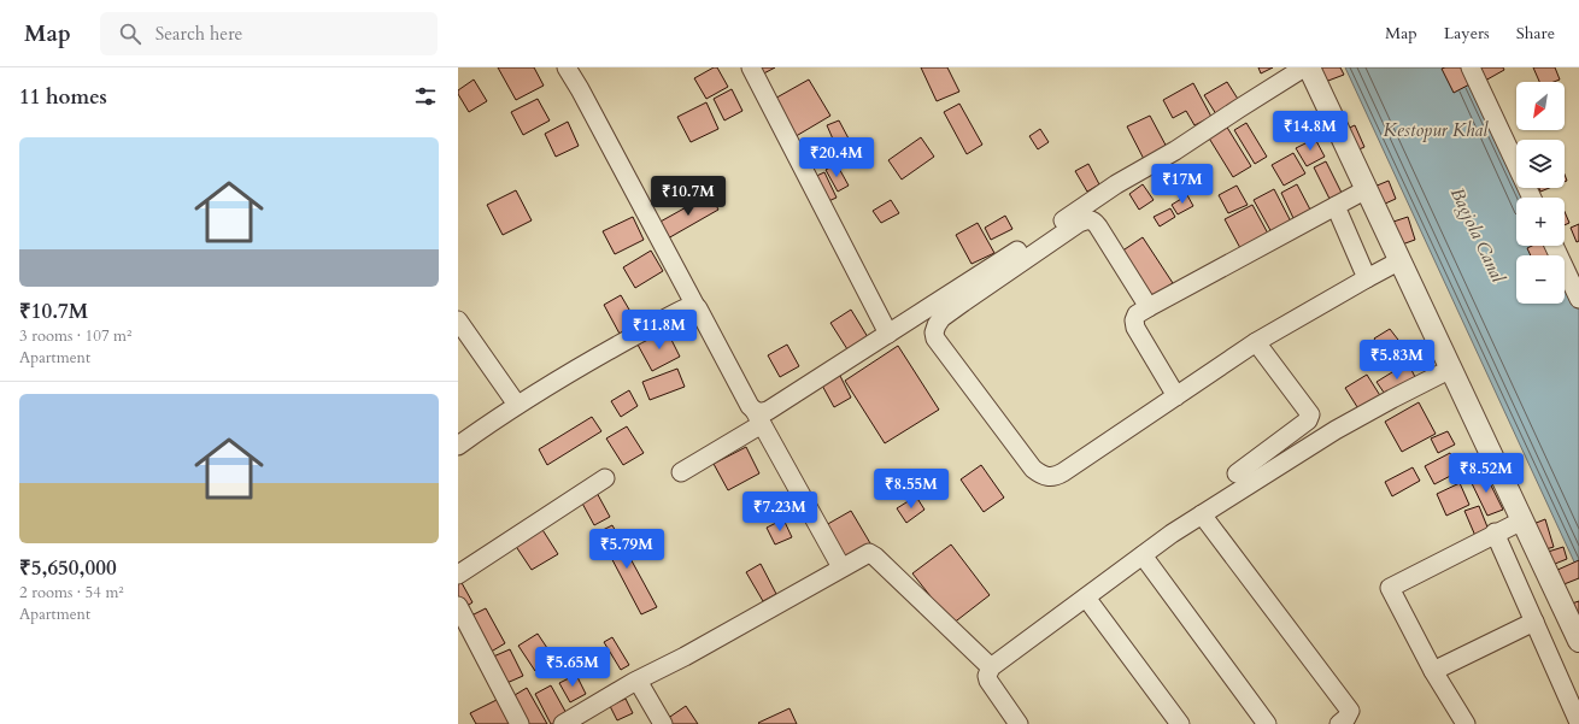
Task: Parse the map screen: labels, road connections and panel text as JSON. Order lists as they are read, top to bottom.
{
  "water": ["Kestopur Khal", "Bagjola Canal"],
  "north": "bottom left",
  "page": {
    "header": "Map",
    "search": "Search here",
    "nav": ["Map", "Layers", "Share"],
    "heading": "11 homes",
    "map_buttons": ["+", "−"],
    "price": [
      "₹14.8M",
      "₹20.4M",
      "₹17M",
      "₹10.7M",
      "₹11.8M",
      "₹5.83M",
      "₹8.52M",
      "₹8.55M",
      "₹7.23M",
      "₹5.79M",
      "₹5.65M"
    ],
    "list": [
      {
        "name": "₹10.7M",
        "note": "3 rooms · 107 m² · Apartment"
      },
      {
        "name": "₹5,650,000",
        "note": "2 rooms · 54 m² · Apartment"
      }
    ]
  }
}
